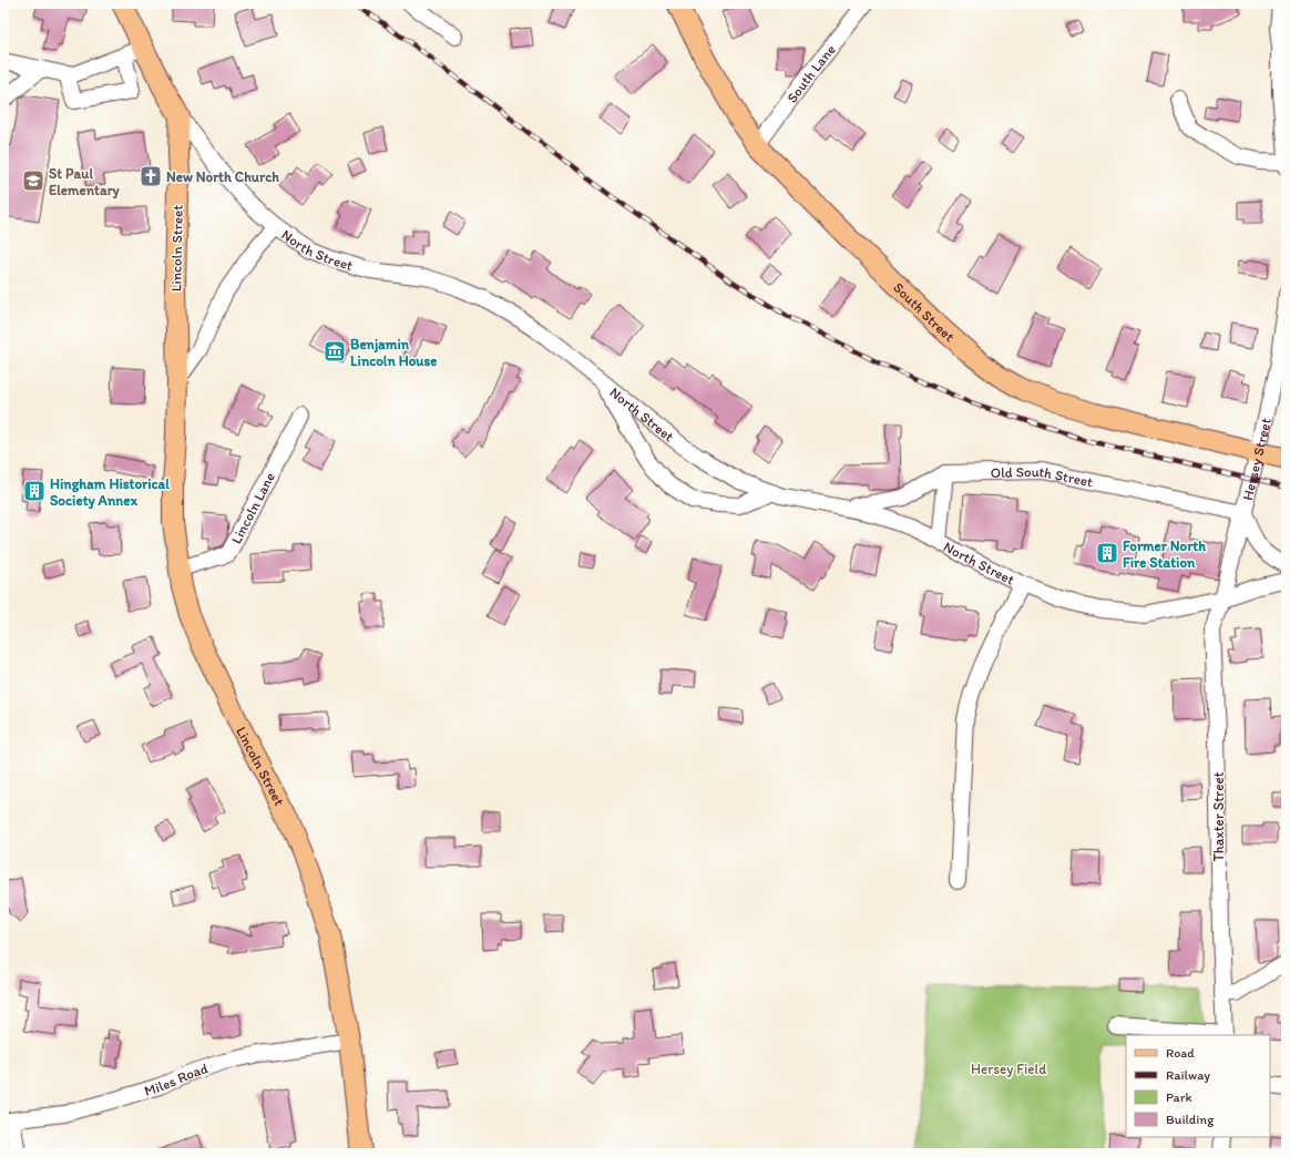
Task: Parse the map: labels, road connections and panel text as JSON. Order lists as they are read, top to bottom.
{
  "streets": {
    "main road": ["North Street", "Lincoln Street", "South Street"],
    "street": [
      "South Lane",
      "Hersey Street",
      "Old South Street",
      "Lincoln Lane",
      "Thaxter Street",
      "Miles Road"
    ]
  },
  "crossings": [
    ["South Lane", "South Street"],
    ["North Street", "Lincoln Street"],
    ["North Street", "Hersey Street"],
    ["North Street", "Old South Street"],
    ["North Street", "Thaxter Street"],
    ["Lincoln Street", "Lincoln Lane"],
    ["Lincoln Street", "Miles Road"],
    ["South Street", "Hersey Street"],
    ["Hersey Street", "Old South Street"],
    ["Hersey Street", "Thaxter Street"]
  ],
  "parks": ["Hersey Field"],
  "places": {
    "church": ["New North Church"],
    "school or university": ["St Paul Elementary"],
    "museum": ["Benjamin Lincoln House"],
    "building": ["Hingham Historical Society Annex", "Former North Fire Station"]
  },
  "legend": [
    "Road",
    "Railway",
    "Park",
    "Building"
  ]
}
